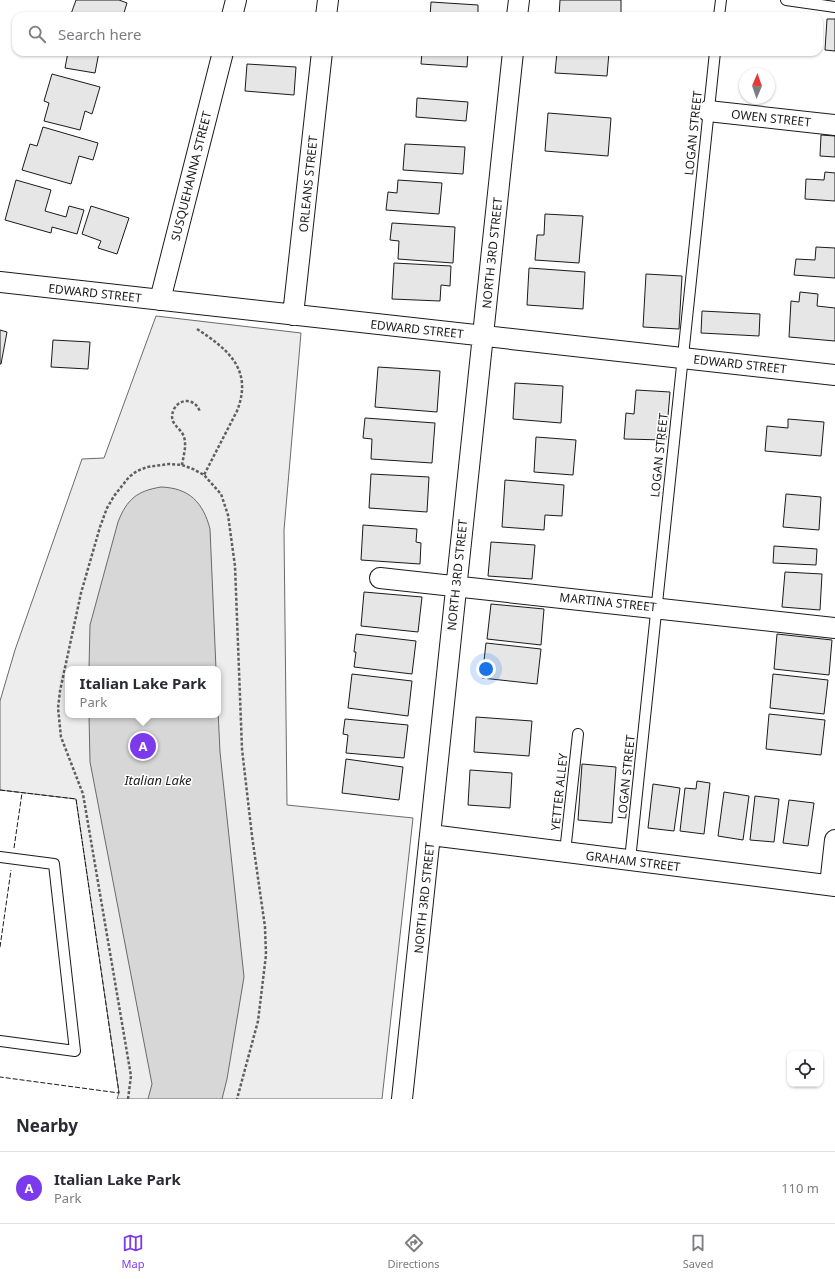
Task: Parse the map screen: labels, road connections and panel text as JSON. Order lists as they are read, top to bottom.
{
  "streets": {
    "street": [
      "OWEN STREET",
      "SUSQUEHANNA STREET",
      "ORLEANS STREET",
      "NORTH 3RD STREET",
      "EDWARD STREET",
      "MARTINA STREET",
      "GRAHAM STREET"
    ],
    "lane": ["LOGAN STREET", "YETTER ALLEY"]
  },
  "crossings": [
    ["OWEN STREET", "LOGAN STREET"],
    ["LOGAN STREET", "EDWARD STREET"],
    ["LOGAN STREET", "MARTINA STREET"],
    ["LOGAN STREET", "GRAHAM STREET"],
    ["SUSQUEHANNA STREET", "EDWARD STREET"],
    ["ORLEANS STREET", "EDWARD STREET"],
    ["NORTH 3RD STREET", "EDWARD STREET"],
    ["NORTH 3RD STREET", "MARTINA STREET"],
    ["NORTH 3RD STREET", "GRAHAM STREET"],
    ["YETTER ALLEY", "GRAHAM STREET"]
  ],
  "water": ["Italian Lake"],
  "north": "top",
  "page": {
    "search": "Search here",
    "popup": ["Italian Lake Park", "Park"],
    "pins": "A",
    "heading": "Nearby",
    "list": [
      {
        "mark": "A",
        "name": "Italian Lake Park",
        "note": "Park",
        "value": "110 m"
      }
    ],
    "nav": ["Map", "Directions", "Saved"]
  }
}
